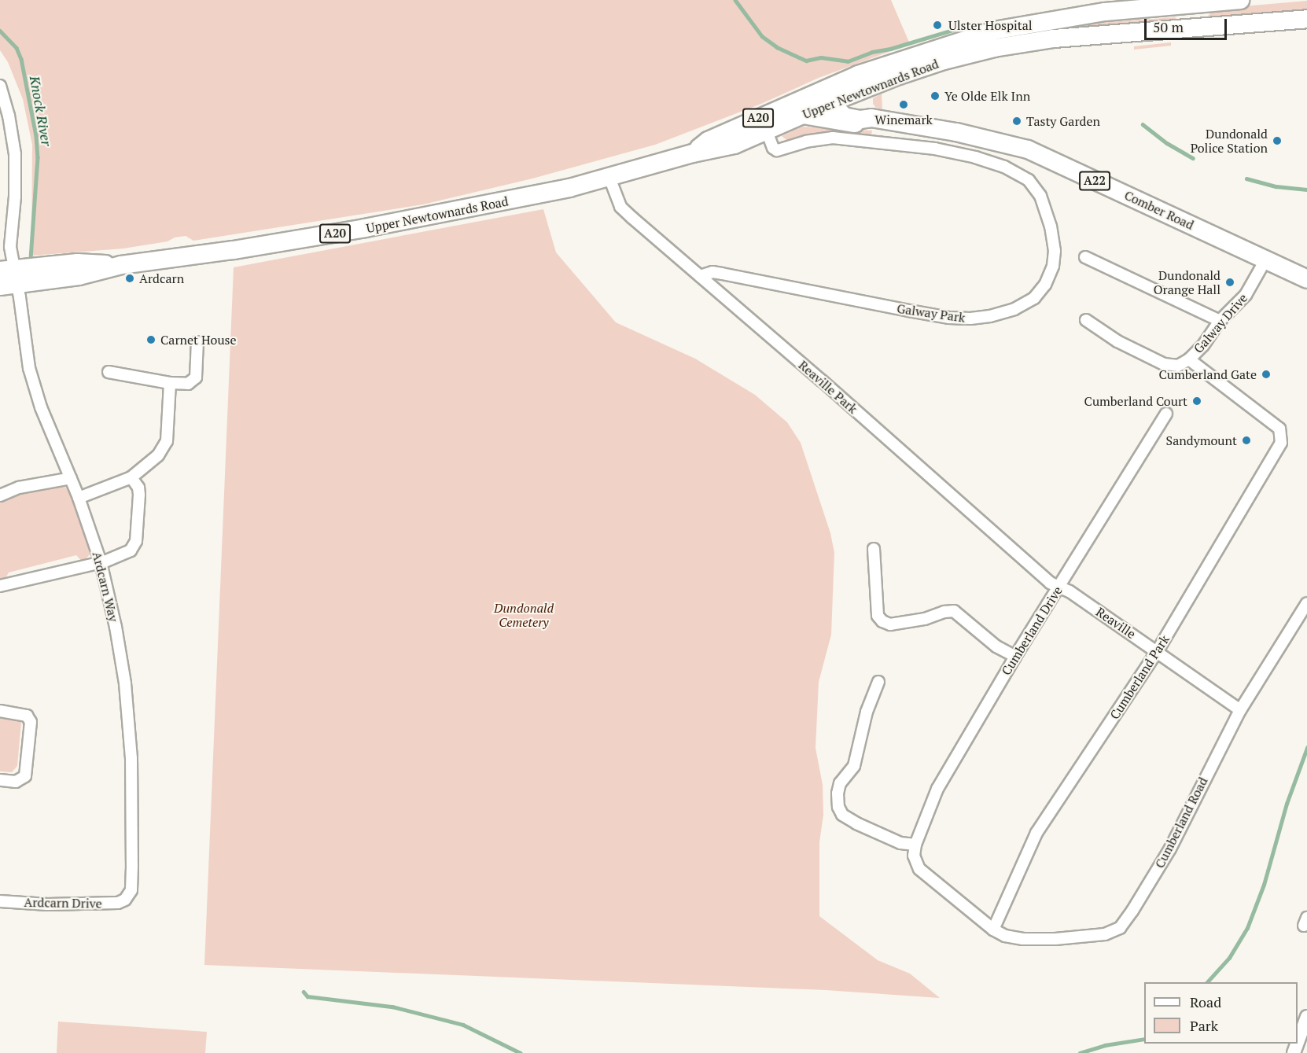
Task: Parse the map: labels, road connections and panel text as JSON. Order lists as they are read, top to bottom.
{
  "streets": {
    "highway": [
      "Upper Newtownards Road",
      "A20",
      "A22",
      "Comber Road"
    ],
    "street": [
      "Galway Park",
      "Galway Drive",
      "Reaville Park",
      "Ardcarn Way",
      "Reaville",
      "Cumberland Drive",
      "Cumberland Park",
      "Cumberland Road",
      "Ardcarn Drive"
    ]
  },
  "crossings": [
    ["Upper Newtownards Road", "Comber Road"],
    ["Upper Newtownards Road", "Galway Park"],
    ["Upper Newtownards Road", "Reaville Park"],
    ["Upper Newtownards Road", "Ardcarn Way"],
    ["Comber Road", "Galway Drive"],
    ["Galway Park", "Reaville Park"],
    ["Galway Drive", "Cumberland Park"],
    ["Reaville Park", "Reaville"],
    ["Reaville Park", "Cumberland Drive"],
    ["Ardcarn Way", "Ardcarn Drive"],
    ["Reaville", "Cumberland Drive"],
    ["Reaville", "Cumberland Park"],
    ["Reaville", "Cumberland Road"],
    ["Cumberland Park", "Cumberland Road"]
  ],
  "water": ["Knock River"],
  "parks": ["Dundonald Cemetery"],
  "places": [
    "Ulster Hospital",
    "Ye Olde Elk Inn",
    "Winemark",
    "Tasty Garden",
    "Dundonald Police Station",
    "Ardcarn",
    "Dundonald Orange Hall",
    "Carnet House",
    "Cumberland Gate",
    "Cumberland Court",
    "Sandymount"
  ],
  "legend": ["Road", "Park"],
  "scale_bar": "50 m"
}
